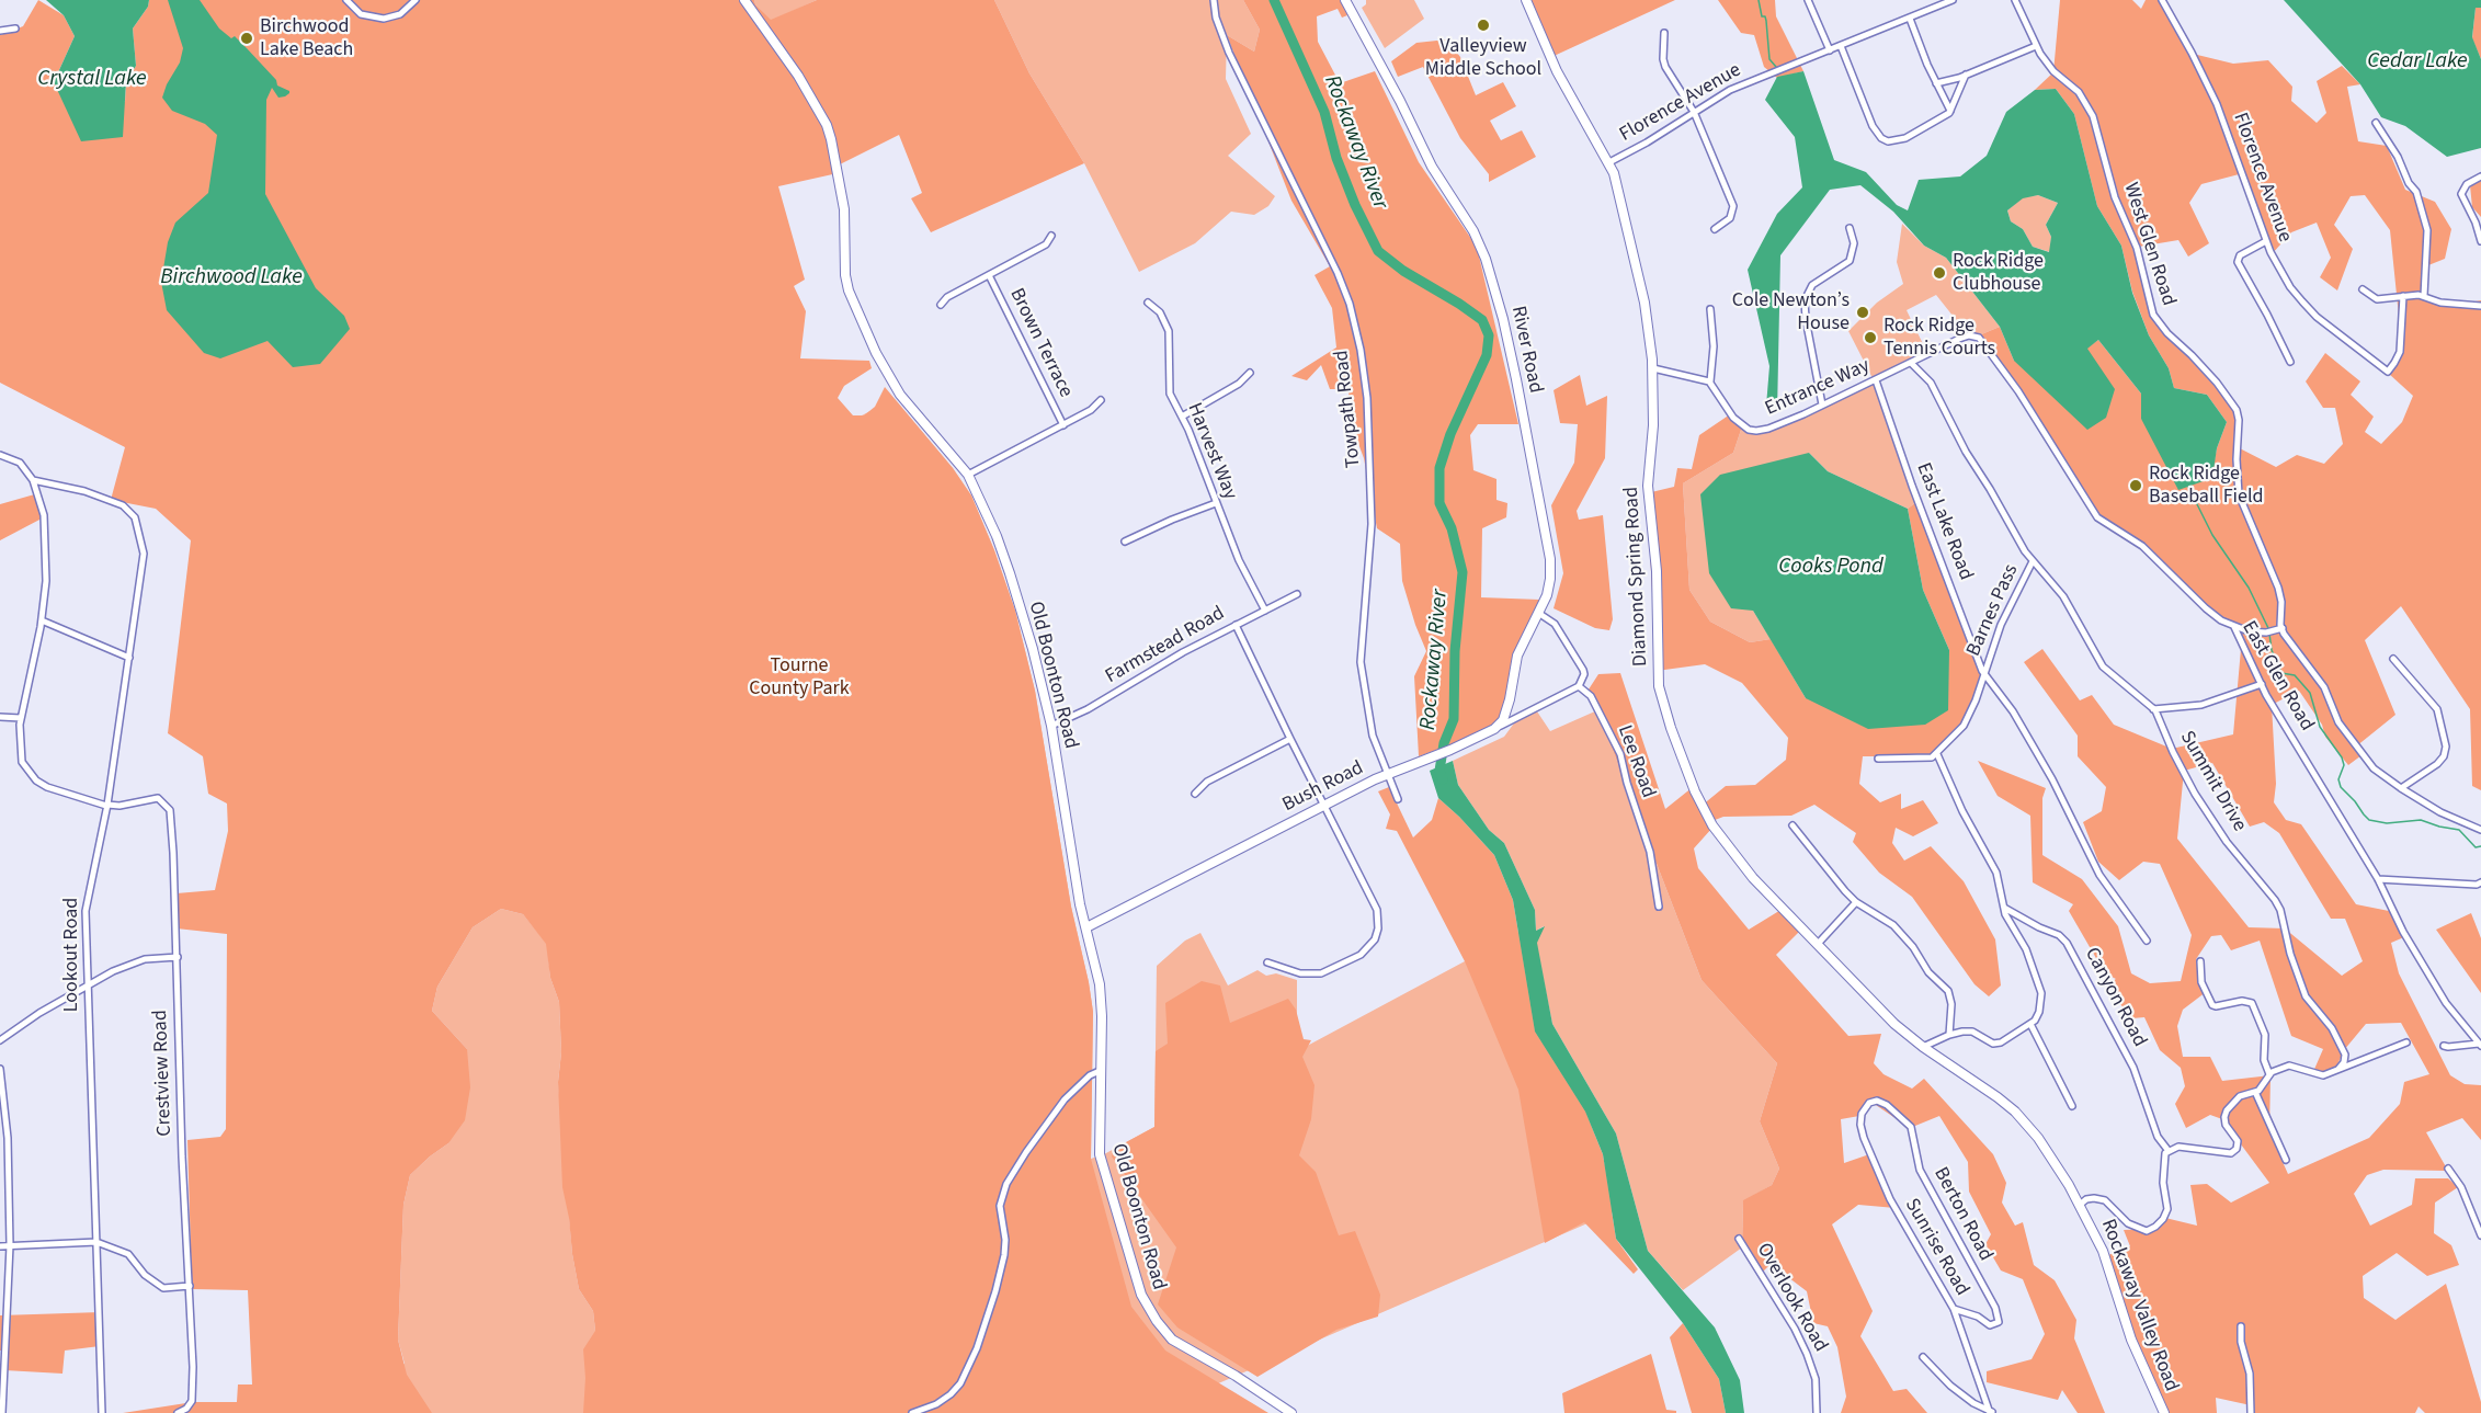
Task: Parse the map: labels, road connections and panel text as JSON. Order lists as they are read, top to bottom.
{
  "streets": {
    "street": [
      "Florence Avenue",
      "West Glen Road",
      "Brown Terrace",
      "River Road",
      "Entrance Way",
      "Towpath Road",
      "Harvest Way",
      "East Lake Road",
      "Diamond Spring Road",
      "Barnes Pass",
      "Farmstead Road",
      "Old Boonton Road",
      "East Glen Road",
      "Lee Road",
      "Summit Drive",
      "Bush Road",
      "Lookout Road",
      "Canyon Road",
      "Crestview Road",
      "Berton Road",
      "Sunrise Road",
      "Overlook Road",
      "Rockaway Valley Road"
    ]
  },
  "crossings": [
    ["Florence Avenue", "Diamond Spring Road"],
    ["River Road", "Bush Road"],
    ["Entrance Way", "East Lake Road"],
    ["Entrance Way", "East Glen Road"],
    ["Entrance Way", "Summit Drive"],
    ["Towpath Road", "Bush Road"],
    ["Harvest Way", "Farmstead Road"],
    ["East Lake Road", "Barnes Pass"],
    ["Diamond Spring Road", "Rockaway Valley Road"],
    ["Barnes Pass", "Summit Drive"],
    ["Farmstead Road", "Old Boonton Road"],
    ["Old Boonton Road", "Bush Road"],
    ["Lee Road", "Bush Road"],
    ["Lookout Road", "Crestview Road"],
    ["Berton Road", "Sunrise Road"]
  ],
  "water": [
    "Cedar Lake",
    "Crystal Lake",
    "Rockaway River",
    "Birchwood Lake",
    "Cooks Pond"
  ],
  "parks": ["Tourne County Park"],
  "places": [
    "Valleyview Middle School",
    "Birchwood Lake Beach",
    "Rock Ridge Clubhouse",
    "Cole Newton’s House",
    "Rock Ridge Tennis Courts",
    "Rock Ridge Baseball Field"
  ]
}
